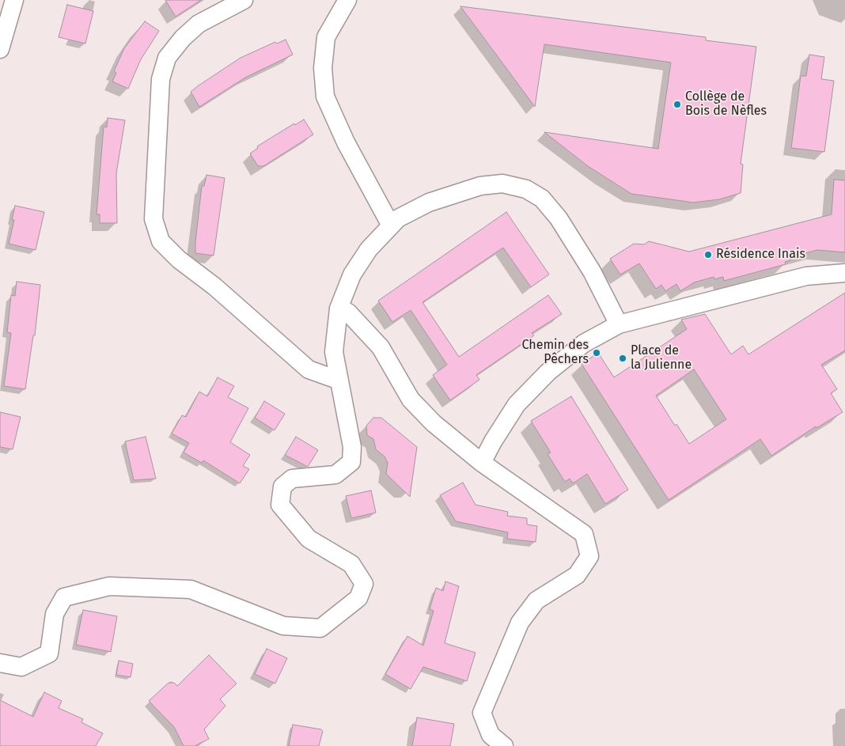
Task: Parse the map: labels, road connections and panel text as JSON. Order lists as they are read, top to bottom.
{
  "places": [
    "Collège de Bois de Nèfles",
    "Résidence Inais",
    "Chemin des Pêchers",
    "Place de la Julienne"
  ]
}
